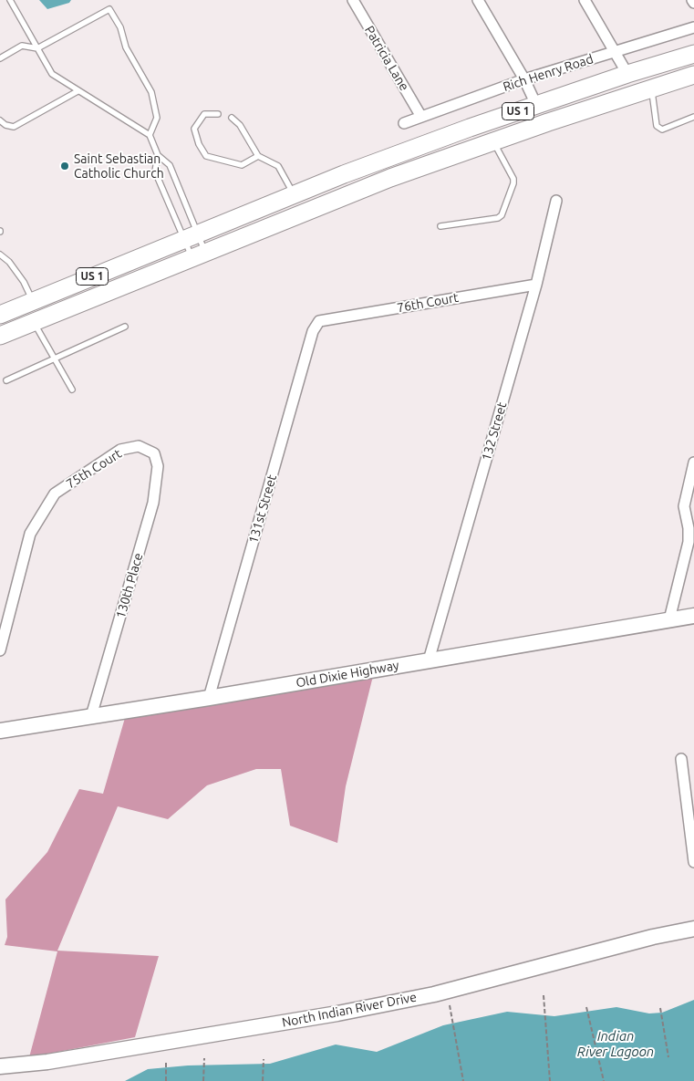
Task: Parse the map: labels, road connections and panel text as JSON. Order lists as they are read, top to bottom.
{
  "streets": {
    "main road": ["US 1"],
    "street": [
      "Patricia Lane",
      "Rich Henry Road",
      "76th Court",
      "132 Street",
      "75th Court",
      "131st Street",
      "130th Place",
      "Old Dixie Highway",
      "North Indian River Drive"
    ]
  },
  "crossings": [
    ["Patricia Lane", "Rich Henry Road"],
    ["76th Court", "132 Street"],
    ["76th Court", "131st Street"],
    ["132 Street", "Old Dixie Highway"],
    ["75th Court", "130th Place"],
    ["131st Street", "Old Dixie Highway"],
    ["130th Place", "Old Dixie Highway"]
  ],
  "water": ["Indian River Lagoon"],
  "places": ["Saint Sebastian Catholic Church"]
}
